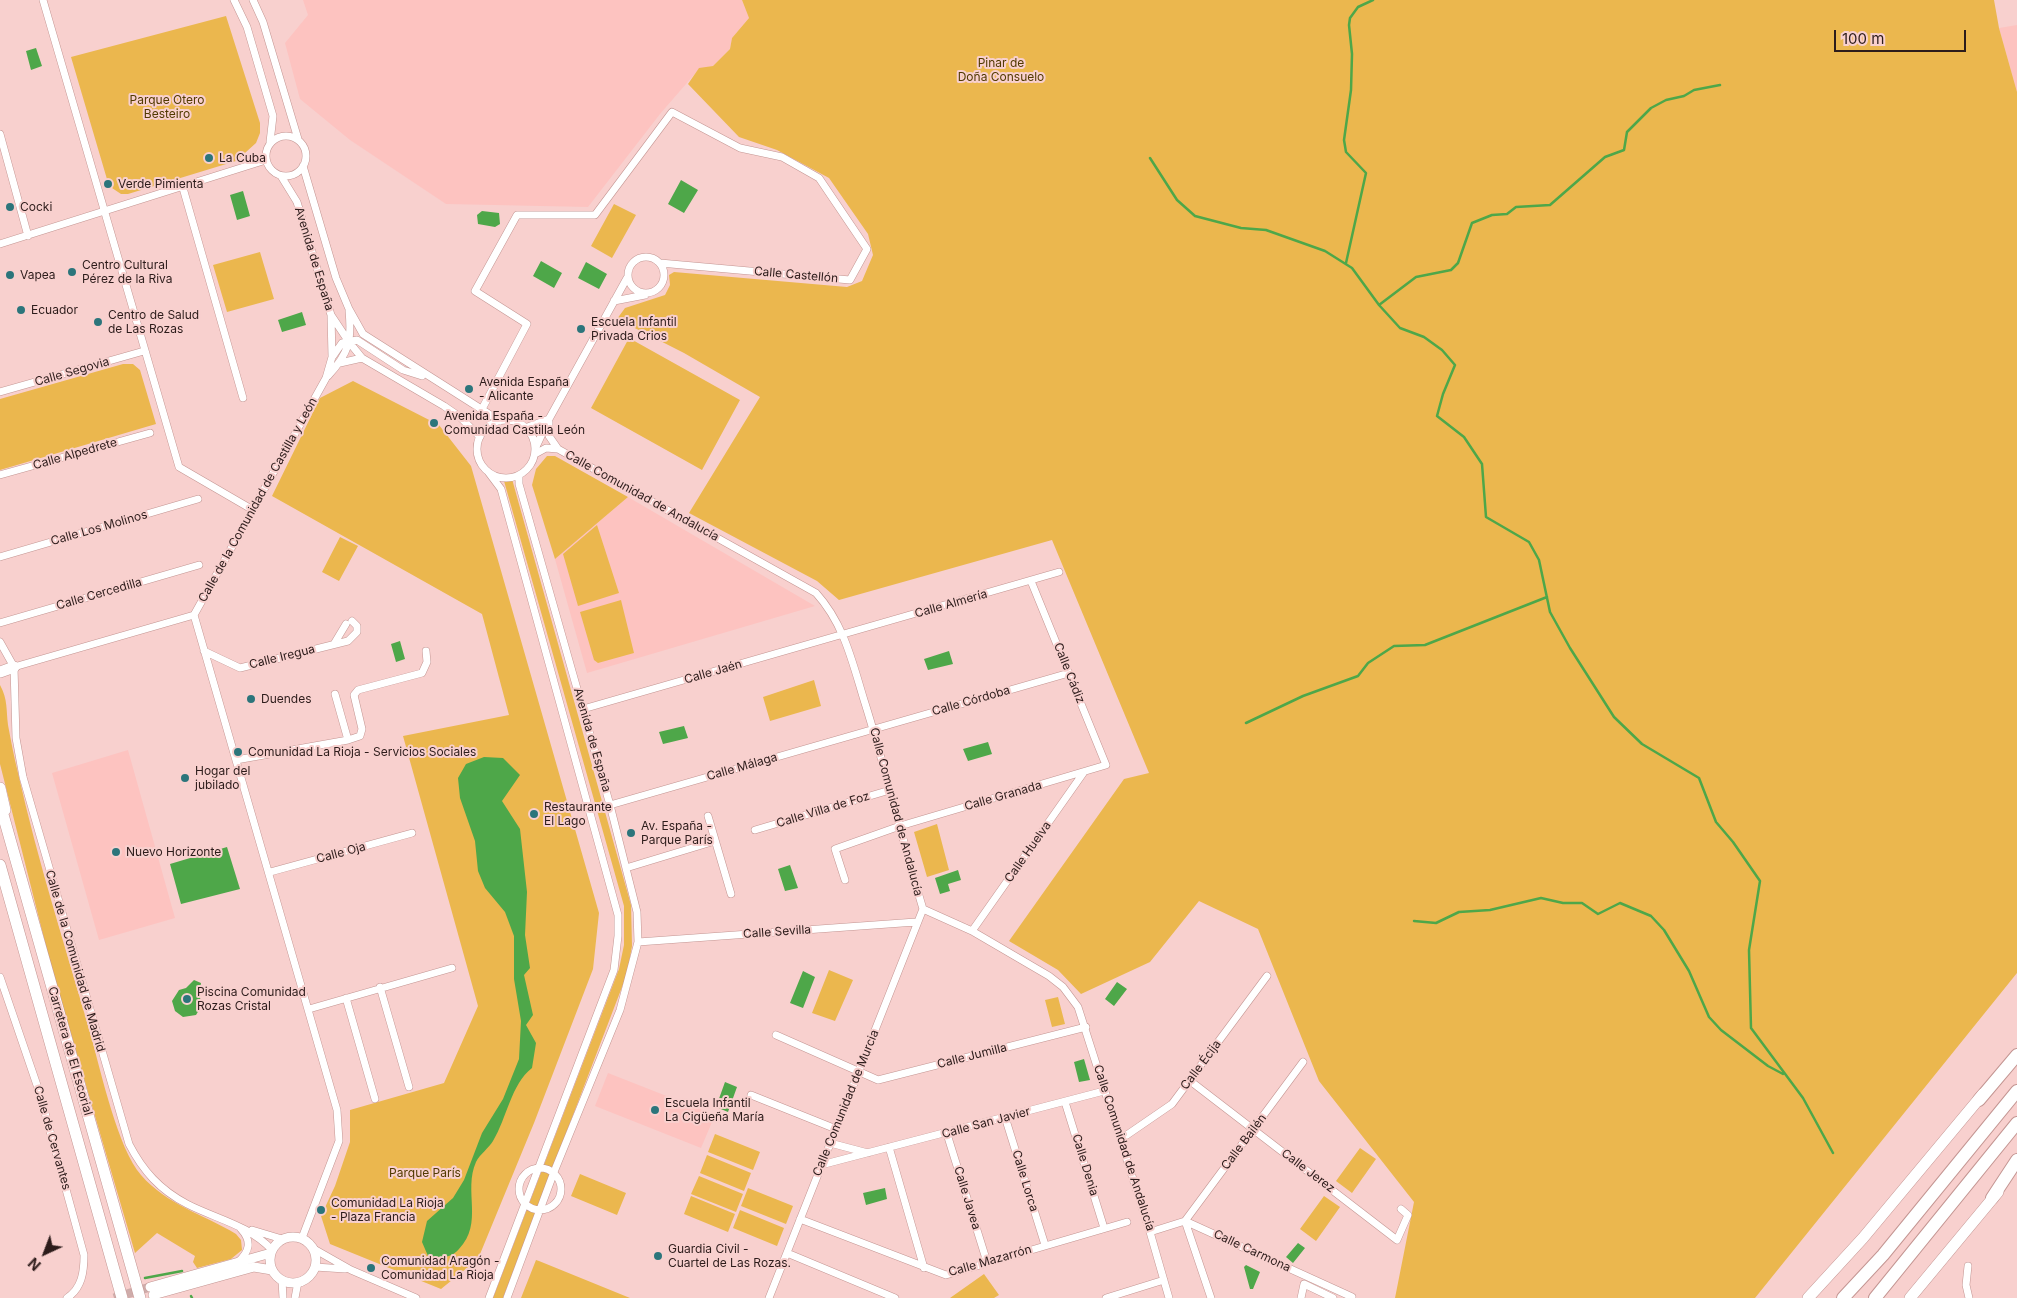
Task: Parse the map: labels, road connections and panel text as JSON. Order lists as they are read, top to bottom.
{
  "streets": {
    "highway": ["Carretera de El Escorial"],
    "street": [
      "Avenida de España",
      "Calle Castellón",
      "Calle Segovia",
      "Calle Alpedrete",
      "Calle Comunidad de Andalucía",
      "Calle de la Comunidad de Castilla y León",
      "Calle Los Molinos",
      "Calle Cercedilla",
      "Calle Almería",
      "Calle Iregua",
      "Calle Jaén",
      "Calle Cádiz",
      "Calle Córdoba",
      "Calle Málaga",
      "Calle Granada",
      "Calle Villa de Foz",
      "Calle Huelva",
      "Calle Oja",
      "Calle Sevilla",
      "Calle de la Comunidad de Madrid",
      "Calle Jumilla",
      "Calle Écija",
      "Calle Comunidad de Murcia",
      "Calle San Javier",
      "Calle de Cervantes",
      "Calle Bailén",
      "Calle Denia",
      "Calle Jerez",
      "Calle Lorca",
      "Calle Javea",
      "Calle Carmona",
      "Calle Mazarrón"
    ]
  },
  "crossings": [
    ["Avenida de España", "Calle Castellón"],
    ["Avenida de España", "Calle Comunidad de Andalucía"],
    ["Avenida de España", "Calle de la Comunidad de Castilla y León"],
    ["Avenida de España", "Calle Jaén"],
    ["Avenida de España", "Calle Málaga"],
    ["Avenida de España", "Calle Sevilla"],
    ["Calle Comunidad de Andalucía", "Calle Almería"],
    ["Calle Comunidad de Andalucía", "Calle Jaén"],
    ["Calle Comunidad de Andalucía", "Calle Córdoba"],
    ["Calle Comunidad de Andalucía", "Calle Málaga"],
    ["Calle Comunidad de Andalucía", "Calle Granada"],
    ["Calle Comunidad de Andalucía", "Calle Villa de Foz"],
    ["Calle Comunidad de Andalucía", "Calle Huelva"],
    ["Calle Comunidad de Andalucía", "Calle Jumilla"],
    ["Calle Comunidad de Andalucía", "Calle Écija"],
    ["Calle Comunidad de Andalucía", "Calle Comunidad de Murcia"],
    ["Calle Comunidad de Andalucía", "Calle San Javier"],
    ["Calle de la Comunidad de Castilla y León", "Calle de la Comunidad de Madrid"],
    ["Calle Almería", "Calle Jaén"],
    ["Calle Almería", "Calle Cádiz"],
    ["Calle Cádiz", "Calle Córdoba"],
    ["Calle Cádiz", "Calle Granada"],
    ["Calle Córdoba", "Calle Málaga"],
    ["Calle Granada", "Calle Huelva"],
    ["Calle Sevilla", "Calle Comunidad de Murcia"],
    ["Calle Jumilla", "Calle Comunidad de Murcia"],
    ["Calle Écija", "Calle Jerez"],
    ["Calle Comunidad de Murcia", "Calle San Javier"],
    ["Calle Comunidad de Murcia", "Calle Mazarrón"],
    ["Calle San Javier", "Calle Denia"],
    ["Calle San Javier", "Calle Lorca"],
    ["Calle San Javier", "Calle Javea"],
    ["Calle Bailén", "Calle Jerez"],
    ["Calle Bailén", "Calle Carmona"],
    ["Calle Denia", "Calle Mazarrón"],
    ["Calle Lorca", "Calle Mazarrón"],
    ["Calle Javea", "Calle Mazarrón"]
  ],
  "parks": ["Pinar de Doña Consuelo", "Parque Otero Besteiro", "Parque París"],
  "places": [
    "La Cuba",
    "Verde Pimienta",
    "Cocki",
    "Centro Cultural Pérez de la Riva",
    "Vapea",
    "Ecuador",
    "Centro de Salud de Las Rozas",
    "Escuela Infantil Privada Crios",
    "Avenida España - Alicante",
    "Avenida España - Comunidad Castilla León",
    "Duendes",
    "Comunidad La Rioja - Servicios Sociales",
    "Hogar del jubilado",
    "Restaurante El Lago",
    "Av. España - Parque París",
    "Nuevo Horizonte",
    "Piscina Comunidad Rozas Cristal",
    "Escuela Infantil La Cigüeña María",
    "Comunidad La Rioja - Plaza Francia",
    "Guardia Civil - Cuartel de Las Rozas.",
    "Comunidad Aragón - Comunidad La Rioja"
  ],
  "scale_bar": "100 m",
  "north": "bottom left"
}
